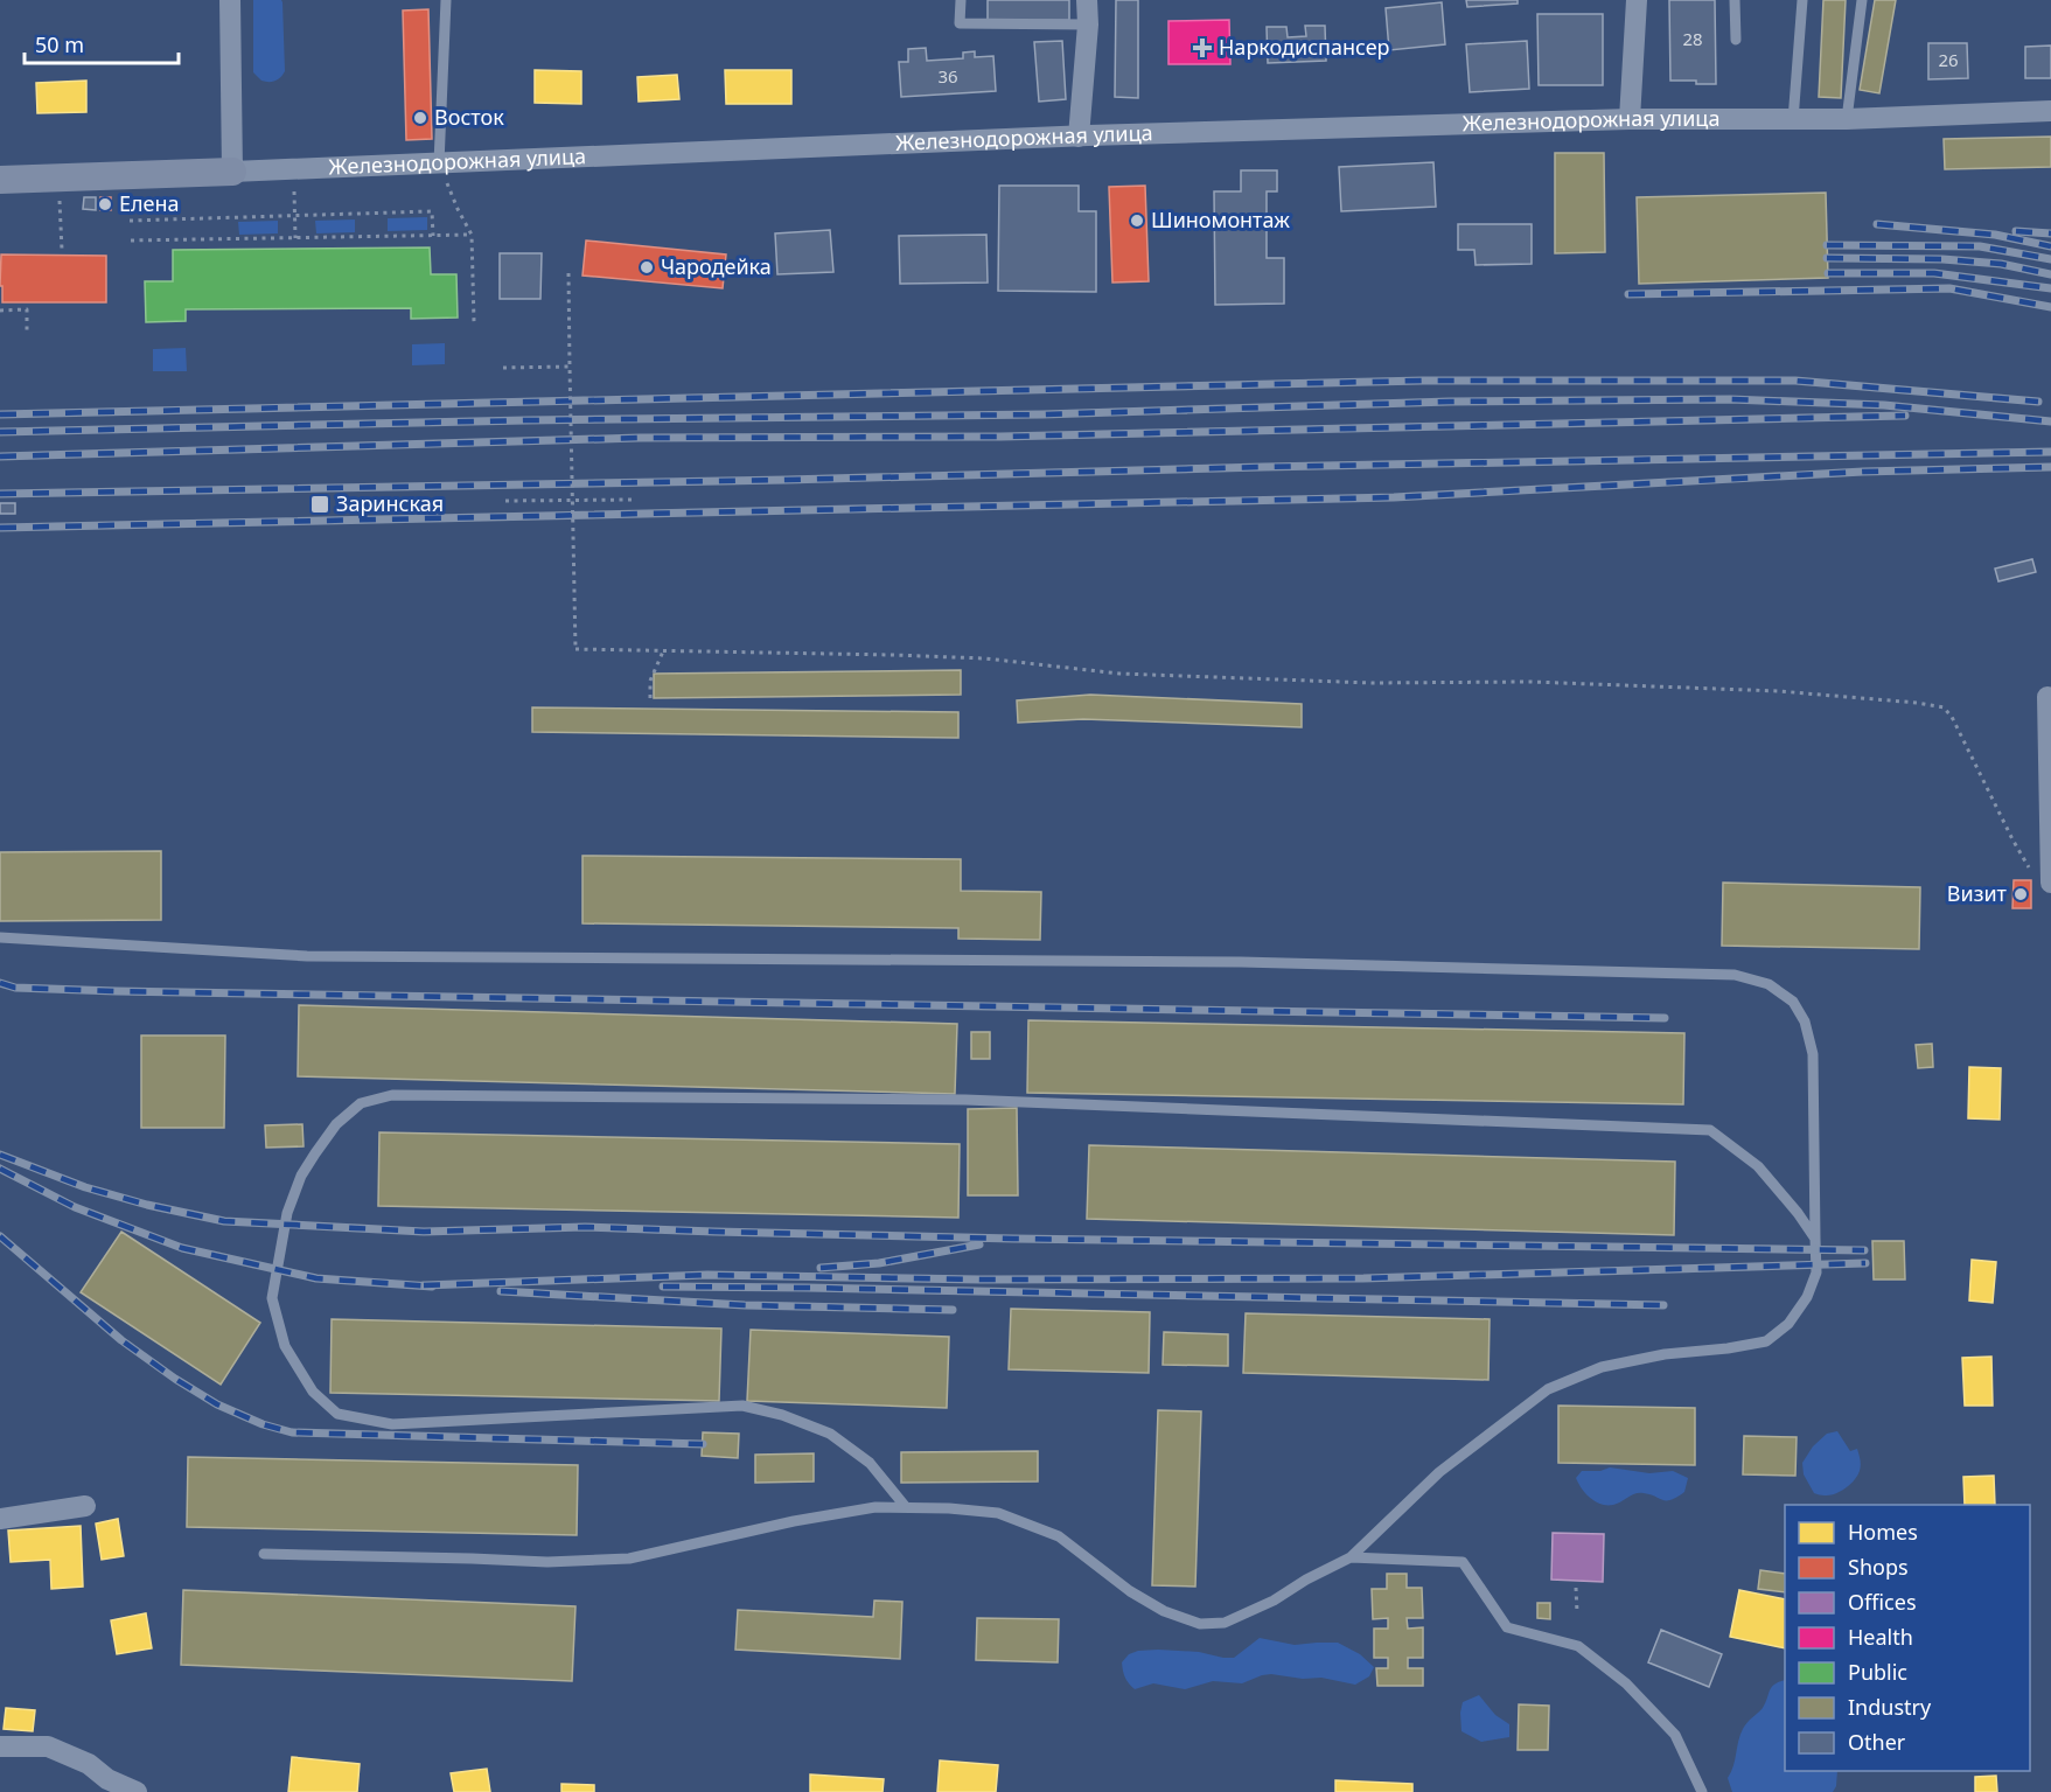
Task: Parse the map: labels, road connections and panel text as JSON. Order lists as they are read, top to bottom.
{
  "streets": {
    "street": ["Железнодорожная улица"]
  },
  "places": {
    "health": ["Наркодиспансер"],
    "other": [
      "Восток",
      "Елена",
      "Шиномонтаж",
      "Чародейка",
      "Визит"
    ],
    "transit": ["Заринская"]
  },
  "house_numbers": ["28", "26", "36"],
  "legend": [
    "Homes",
    "Shops",
    "Offices",
    "Health",
    "Public",
    "Industry",
    "Other"
  ],
  "scale_bar": "50 m"
}
